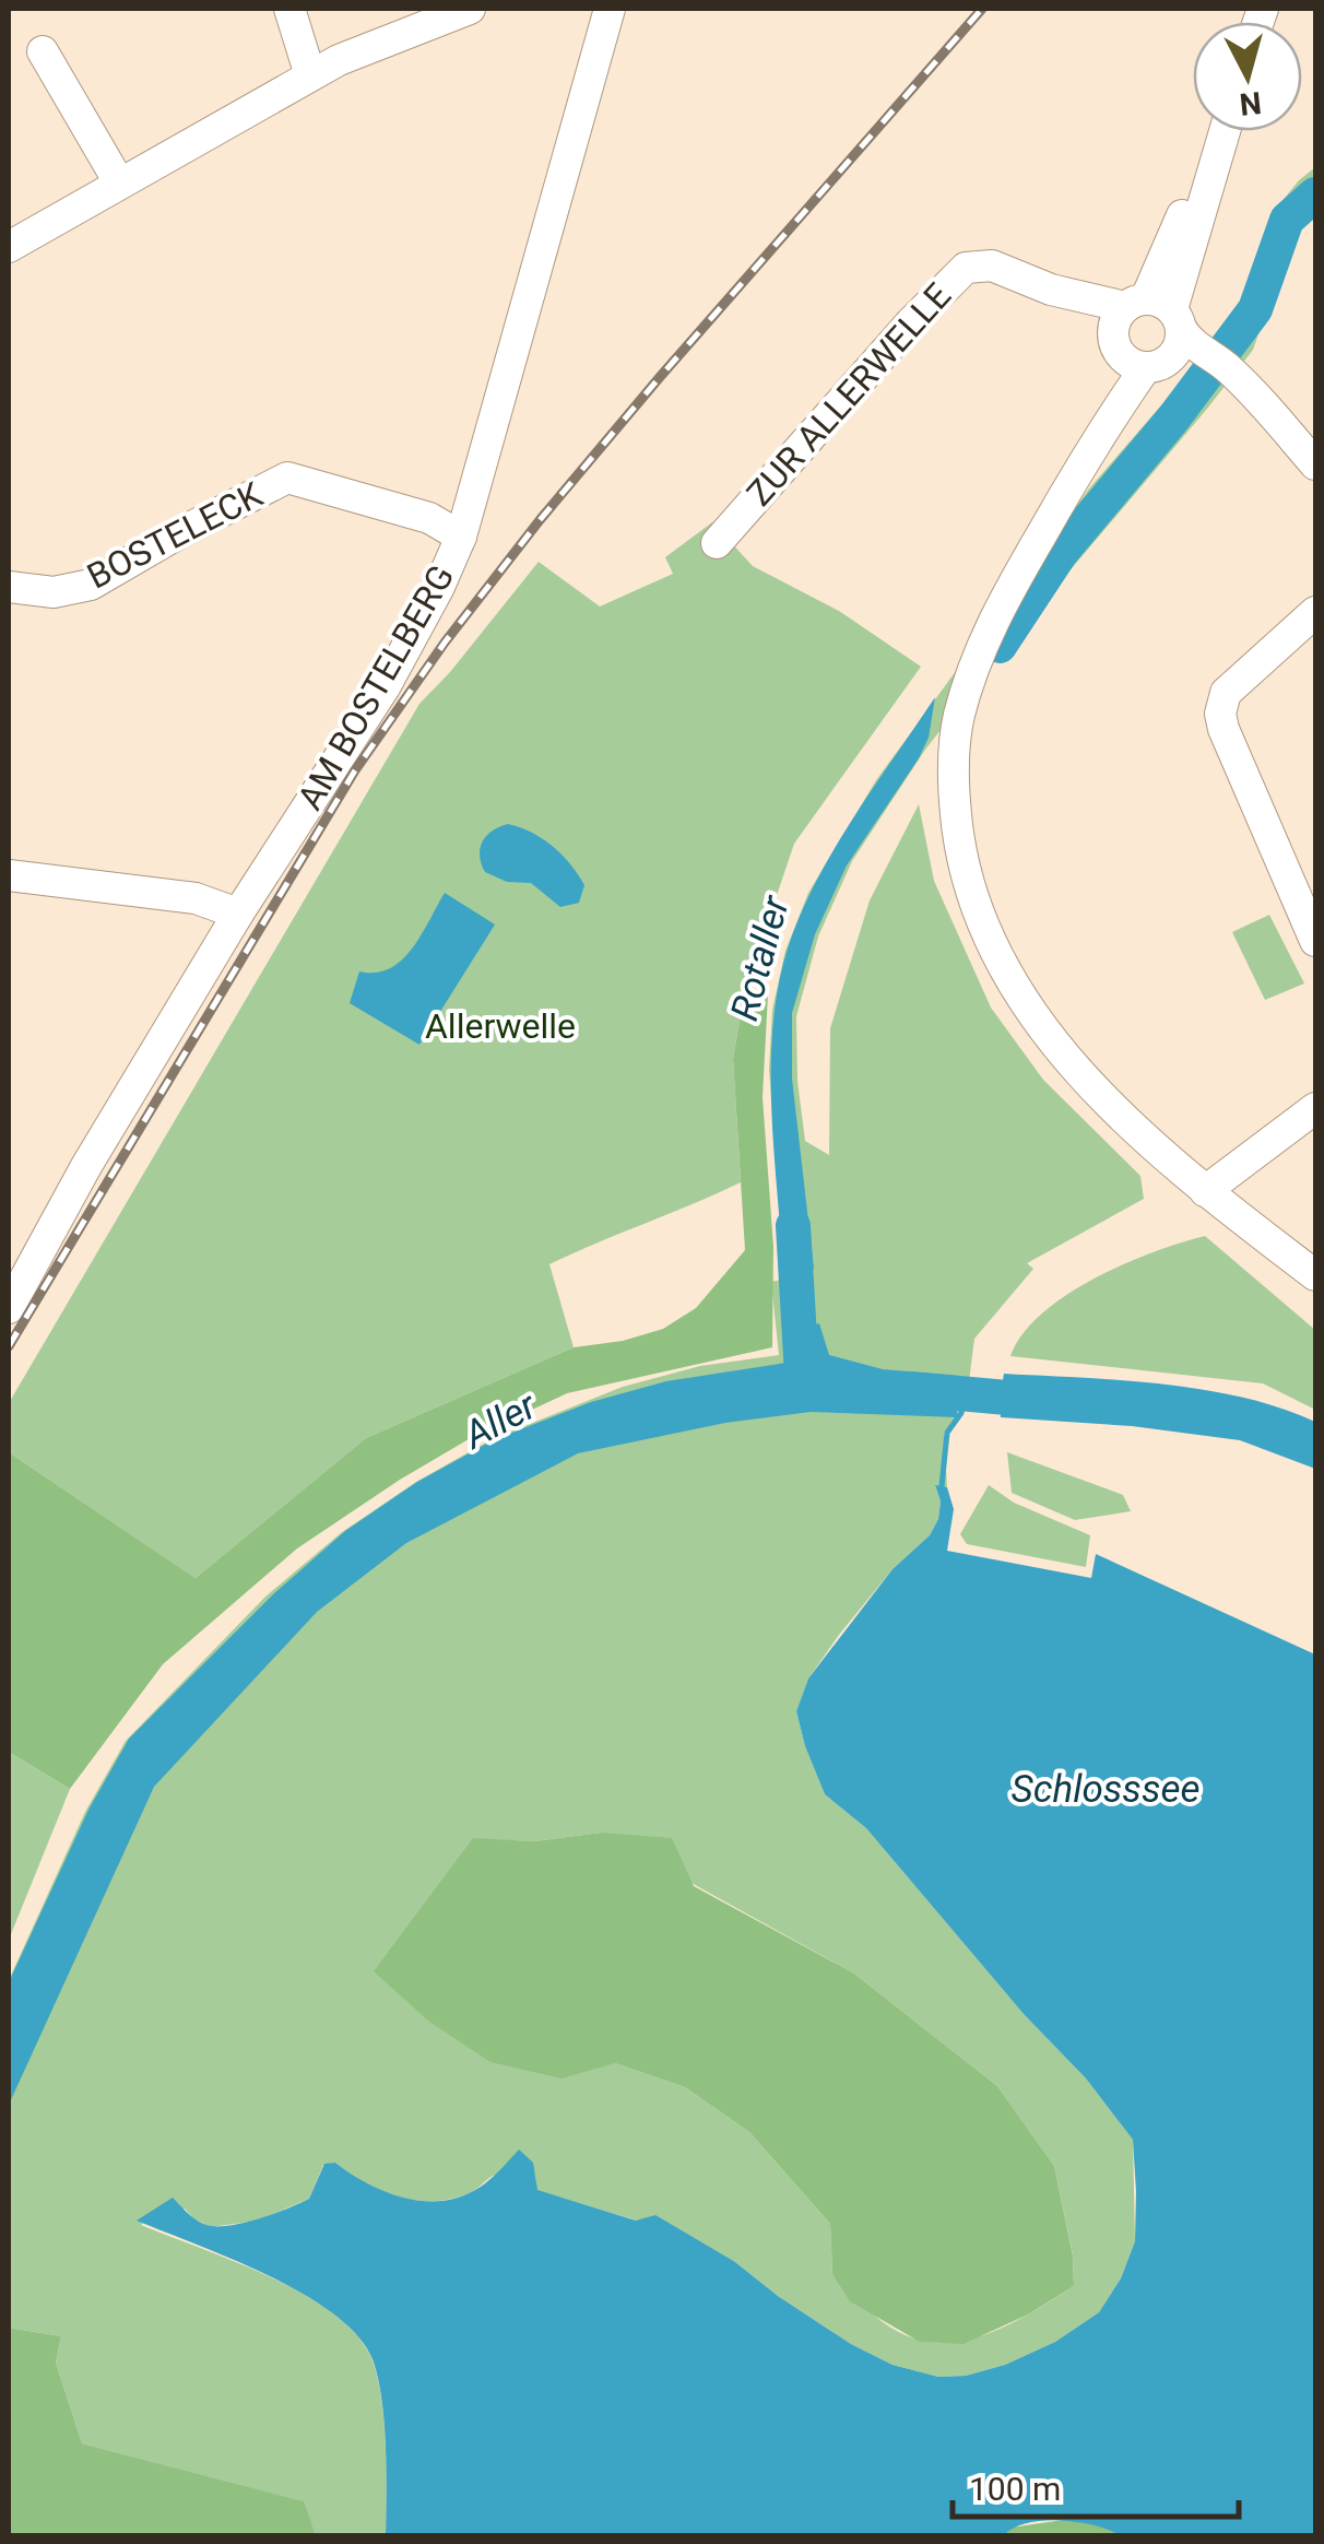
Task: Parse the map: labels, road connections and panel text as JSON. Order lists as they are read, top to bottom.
{
  "streets": {
    "street": ["ZUR ALLERWELLE", "BOSTELECK", "AM BOSTELBERG"]
  },
  "crossings": [
    ["BOSTELECK", "AM BOSTELBERG"]
  ],
  "water": ["Rotaller", "Aller", "Schlosssee"],
  "parks": ["Allerwelle"],
  "scale_bar": "100 m",
  "north": "bottom"
}
